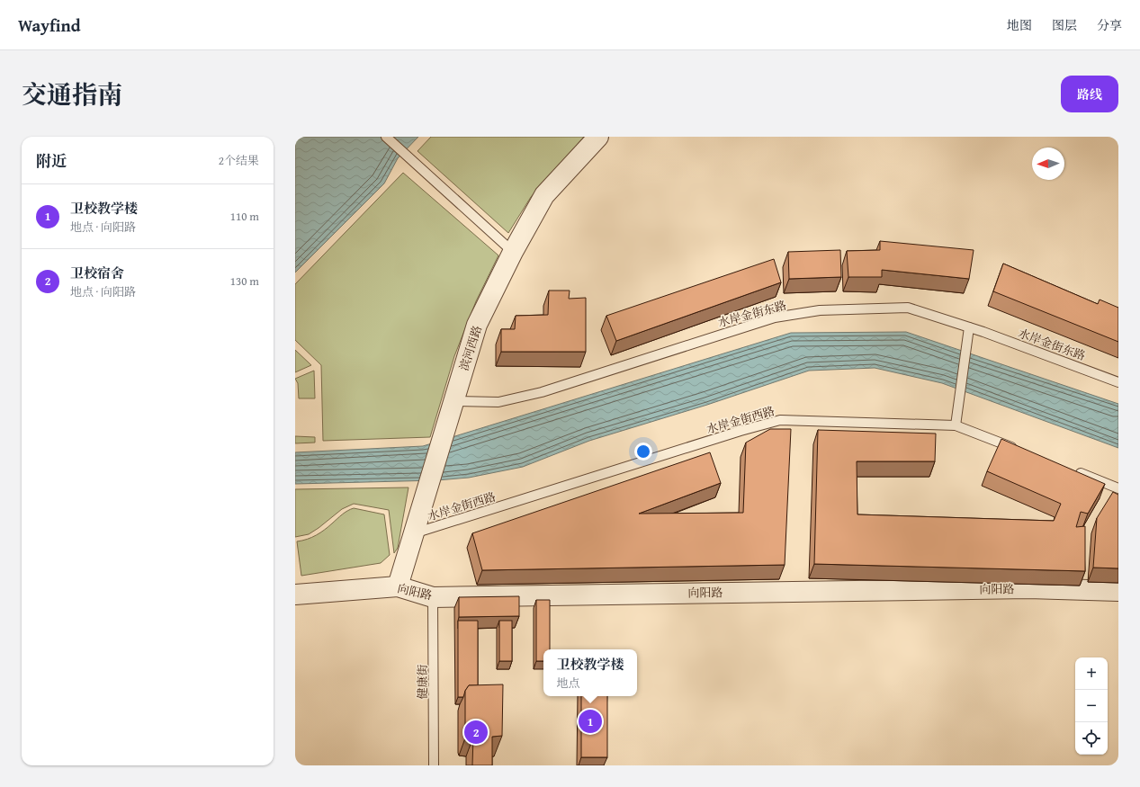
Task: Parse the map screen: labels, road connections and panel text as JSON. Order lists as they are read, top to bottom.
{
  "streets": {
    "street": ["滨河西路", "向阳路"],
    "lane": ["水岸金街东路", "水岸金街西路", "健康街"]
  },
  "crossings": [
    ["水岸金街东路", "滨河西路"],
    ["滨河西路", "水岸金街西路"],
    ["滨河西路", "向阳路"],
    ["向阳路", "健康街"]
  ],
  "north": "left",
  "page": {
    "header": "Wayfind",
    "nav": ["地图", "图层", "分享"],
    "title": "交通指南",
    "buttons": "路线",
    "heading": ["附近", "2个结果"],
    "list": [
      {
        "mark": "1",
        "name": "卫校教学楼",
        "note": "地点 · 向阳路",
        "value": "110 m"
      },
      {
        "mark": "2",
        "name": "卫校宿舍",
        "note": "地点 · 向阳路",
        "value": "130 m"
      }
    ],
    "popup": ["卫校教学楼", "地点"],
    "map_buttons": ["+", "−"],
    "pins": ["1", "2"]
  }
}
